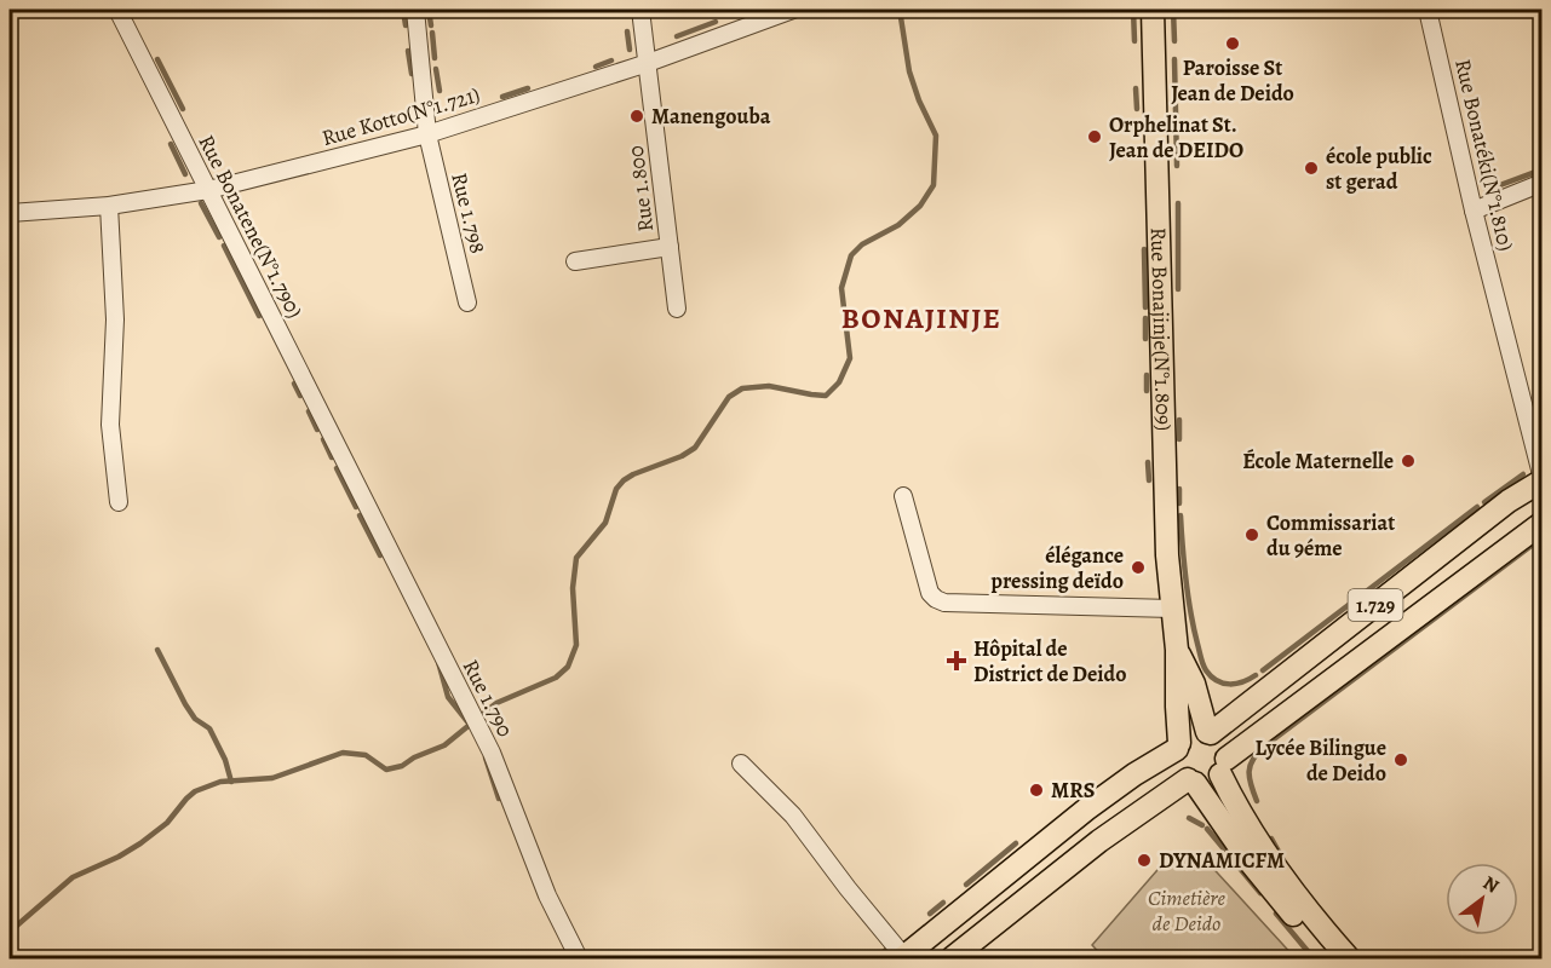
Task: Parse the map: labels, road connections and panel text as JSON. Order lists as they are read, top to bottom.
{
  "streets": {
    "main road": ["Rue Bonajinje(N°1.809)", "1.729"],
    "street": [
      "Rue Kotto(N°1.721)",
      "Rue Bonatéki(N°1.810)",
      "Rue 1.800",
      "Rue 1.798",
      "Rue Bonatene(N°1.790)",
      "Rue 1.790"
    ]
  },
  "crossings": [
    ["Rue Kotto(N°1.721)", "Rue 1.800"],
    ["Rue Kotto(N°1.721)", "Rue 1.798"],
    ["Rue Kotto(N°1.721)", "Rue Bonatene(N°1.790)"],
    ["Rue Bonatéki(N°1.810)", "1.729"],
    ["Rue Bonatene(N°1.790)", "Rue 1.790"],
    ["Rue Bonajinje(N°1.809)", "1.729"]
  ],
  "districts": ["BONAJINJE"],
  "parks": ["Cimetière de Deido"],
  "places": {
    "other": [
      "Paroisse St Jean de Deido",
      "Manengouba",
      "Orphelinat St. Jean de DEIDO",
      "école public st gerad",
      "École Maternelle",
      "Commissariat du 9éme",
      "élégance pressing deïdo",
      "Lycée Bilingue de Deido",
      "MRS",
      "DYNAMICFM"
    ],
    "health": ["Hôpital de District de Deido"]
  },
  "north": "top right"
}
